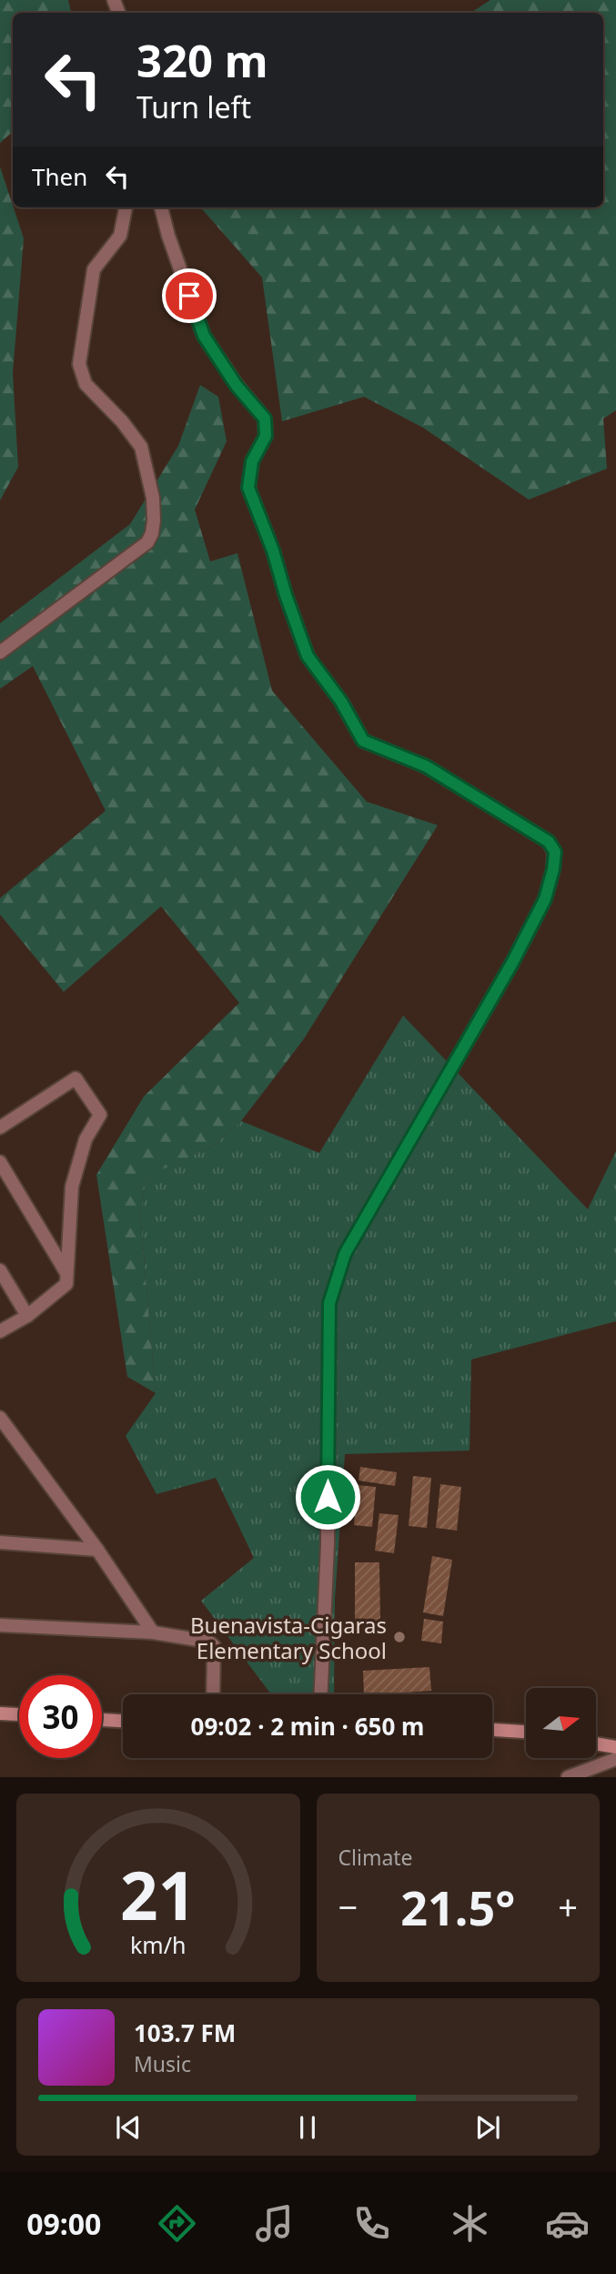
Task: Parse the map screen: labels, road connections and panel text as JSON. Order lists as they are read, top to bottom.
{
  "places": ["Buenavista-Cigaras Elementary School"],
  "north": "right",
  "page": {
    "turn": ["320 m", "Turn left"],
    "then": "Then",
    "limit": "30",
    "trip": "09:02 · 2 min · 650 m",
    "tile": "Climate",
    "heat": ["−", "21.5°", "+"],
    "song": ["103.7 FM", "Music"],
    "tabs": "09:00",
    "gauge": ["21", "km/h"]
  }
}
